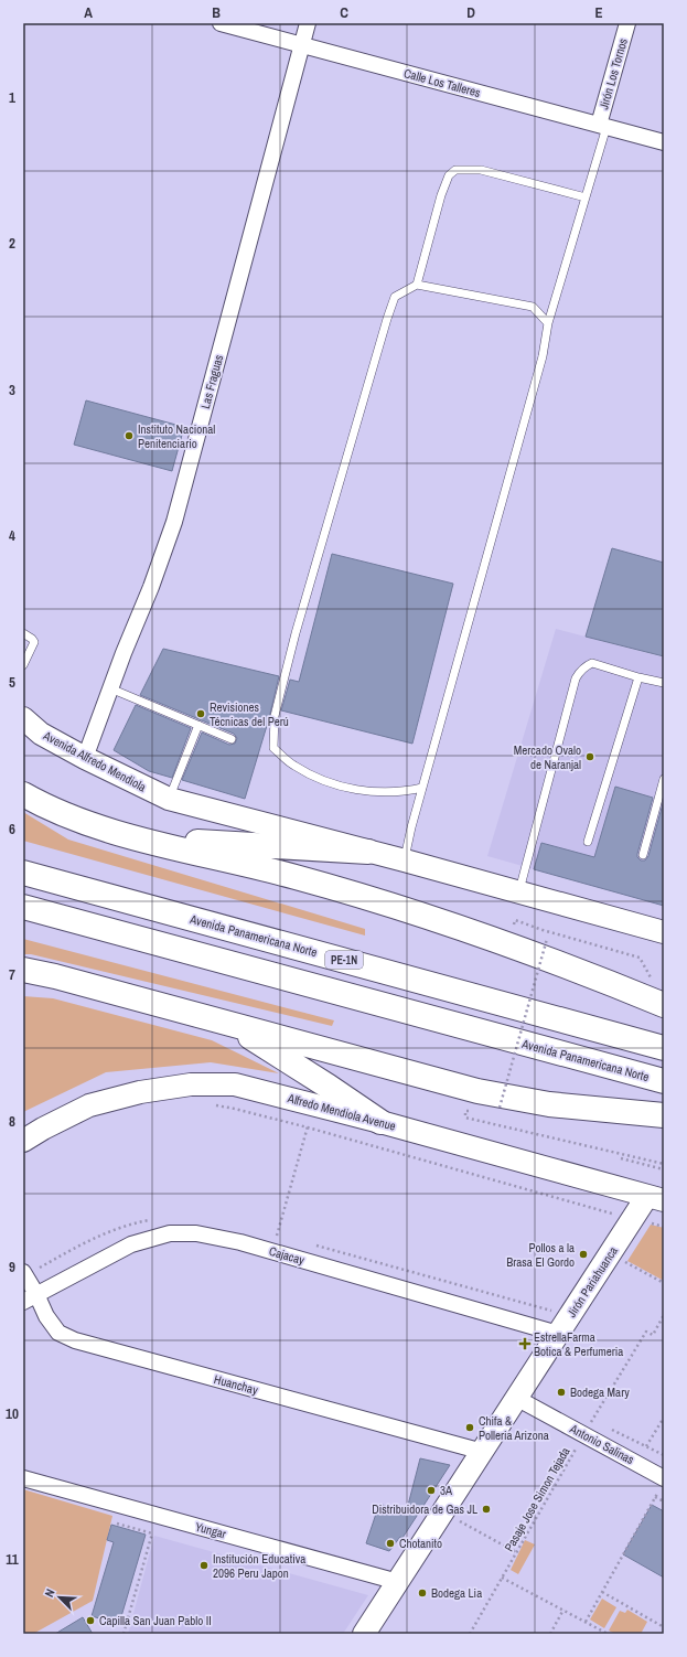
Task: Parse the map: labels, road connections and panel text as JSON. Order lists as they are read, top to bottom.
{
  "streets": {
    "highway": ["Avenida Panamericana Norte", "PE-1N"],
    "main road": ["Avenida Alfredo Mendiola", "Alfredo Mendiola Avenue", "Jirón Pariahuanca"],
    "street": [
      "Jirón Los Tornos",
      "Calle Los Talleres",
      "Las Fraguas",
      "Cajacay",
      "Huanchay",
      "Antonio Salinas",
      "Yungar"
    ],
    "path": ["Pasaje Jose Simon Tejada"]
  },
  "crossings": [
    ["Jirón Los Tornos", "Calle Los Talleres"],
    ["Calle Los Talleres", "Las Fraguas"],
    ["Las Fraguas", "Avenida Alfredo Mendiola"],
    ["Alfredo Mendiola Avenue", "Jirón Pariahuanca"],
    ["Cajacay", "Jirón Pariahuanca"],
    ["Cajacay", "Huanchay"],
    ["Jirón Pariahuanca", "Huanchay"],
    ["Jirón Pariahuanca", "Antonio Salinas"],
    ["Jirón Pariahuanca", "Yungar"],
    ["Antonio Salinas", "Pasaje Jose Simon Tejada"]
  ],
  "places": {
    "other": [
      "Instituto Nacional Penitenciario",
      "Revisiones Técnicas del Perú",
      "Mercado Ovalo de Naranjal",
      "Pollos a la Brasa El Gordo",
      "Bodega Mary",
      "Chifa & Polleria Arizona",
      "3A",
      "Distribuidora de Gas JL",
      "Chotanito",
      "Institución Educativa 2096 Peru Japon",
      "Bodega Lia",
      "Capilla San Juan Pablo II"
    ],
    "health": ["EstrellaFarma Botica & Perfumeria"]
  },
  "north": "top left",
  "grid": {
    "columns": [
      "A",
      "B",
      "C",
      "D",
      "E"
    ],
    "rows": [
      "1",
      "2",
      "3",
      "4",
      "5",
      "6",
      "7",
      "8",
      "9",
      "10",
      "11"
    ]
  }
}
